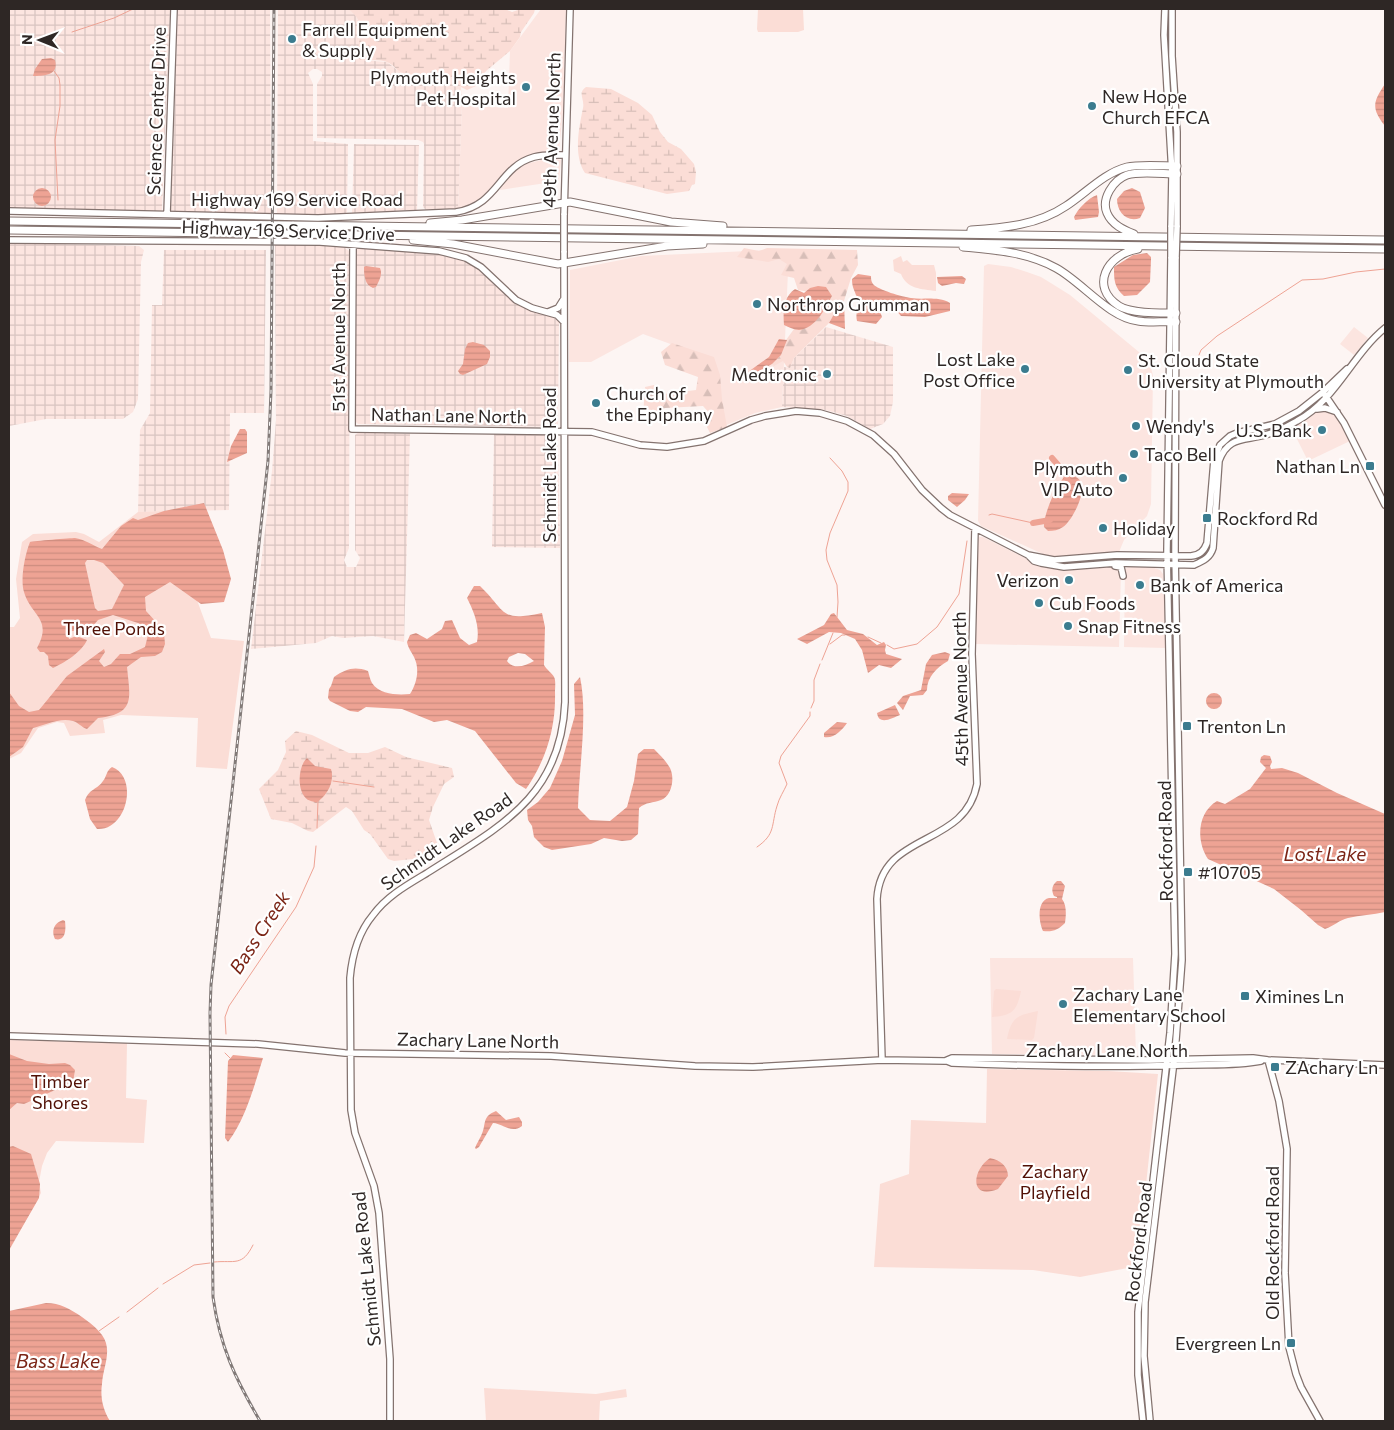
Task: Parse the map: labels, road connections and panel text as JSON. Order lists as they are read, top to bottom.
{
  "streets": {
    "street": [
      "Science Center Drive",
      "49th Avenue North",
      "Highway 169 Service Road",
      "Highway 169 Service Drive",
      "51st Avenue North",
      "Nathan Lane North",
      "Schmidt Lake Road",
      "45th Avenue North",
      "Rockford Road",
      "Zachary Lane North",
      "Old Rockford Road"
    ]
  },
  "crossings": [
    ["Science Center Drive", "Highway 169 Service Road"],
    ["49th Avenue North", "Highway 169 Service Road"],
    ["49th Avenue North", "Schmidt Lake Road"],
    ["Highway 169 Service Drive", "51st Avenue North"],
    ["Highway 169 Service Drive", "Schmidt Lake Road"],
    ["51st Avenue North", "Nathan Lane North"],
    ["Nathan Lane North", "Schmidt Lake Road"],
    ["Nathan Lane North", "45th Avenue North"],
    ["Nathan Lane North", "Rockford Road"],
    ["Schmidt Lake Road", "Zachary Lane North"],
    ["45th Avenue North", "Zachary Lane North"],
    ["Rockford Road", "Zachary Lane North"],
    ["Zachary Lane North", "Old Rockford Road"]
  ],
  "water": ["Lost Lake", "Bass Creek", "Bass Lake"],
  "parks": ["Three Ponds", "Timber Shores", "Zachary Playfield"],
  "places": {
    "other": [
      "Farrell Equipment & Supply",
      "Plymouth Heights Pet Hospital",
      "New Hope Church EFCA",
      "Northrop Grumman",
      "Lost Lake Post Office",
      "St. Cloud State University at Plymouth",
      "Medtronic",
      "Church of the Epiphany",
      "Wendy's",
      "U.S. Bank",
      "Taco Bell",
      "Plymouth VIP Auto",
      "Holiday",
      "Verizon",
      "Bank of America",
      "Cub Foods",
      "Snap Fitness",
      "Zachary Lane Elementary School"
    ],
    "transit": [
      "Nathan Ln",
      "Rockford Rd",
      "Trenton Ln",
      "#10705",
      "Ximines Ln",
      "ZAchary Ln",
      "Evergreen Ln"
    ]
  },
  "north": "left"
}
